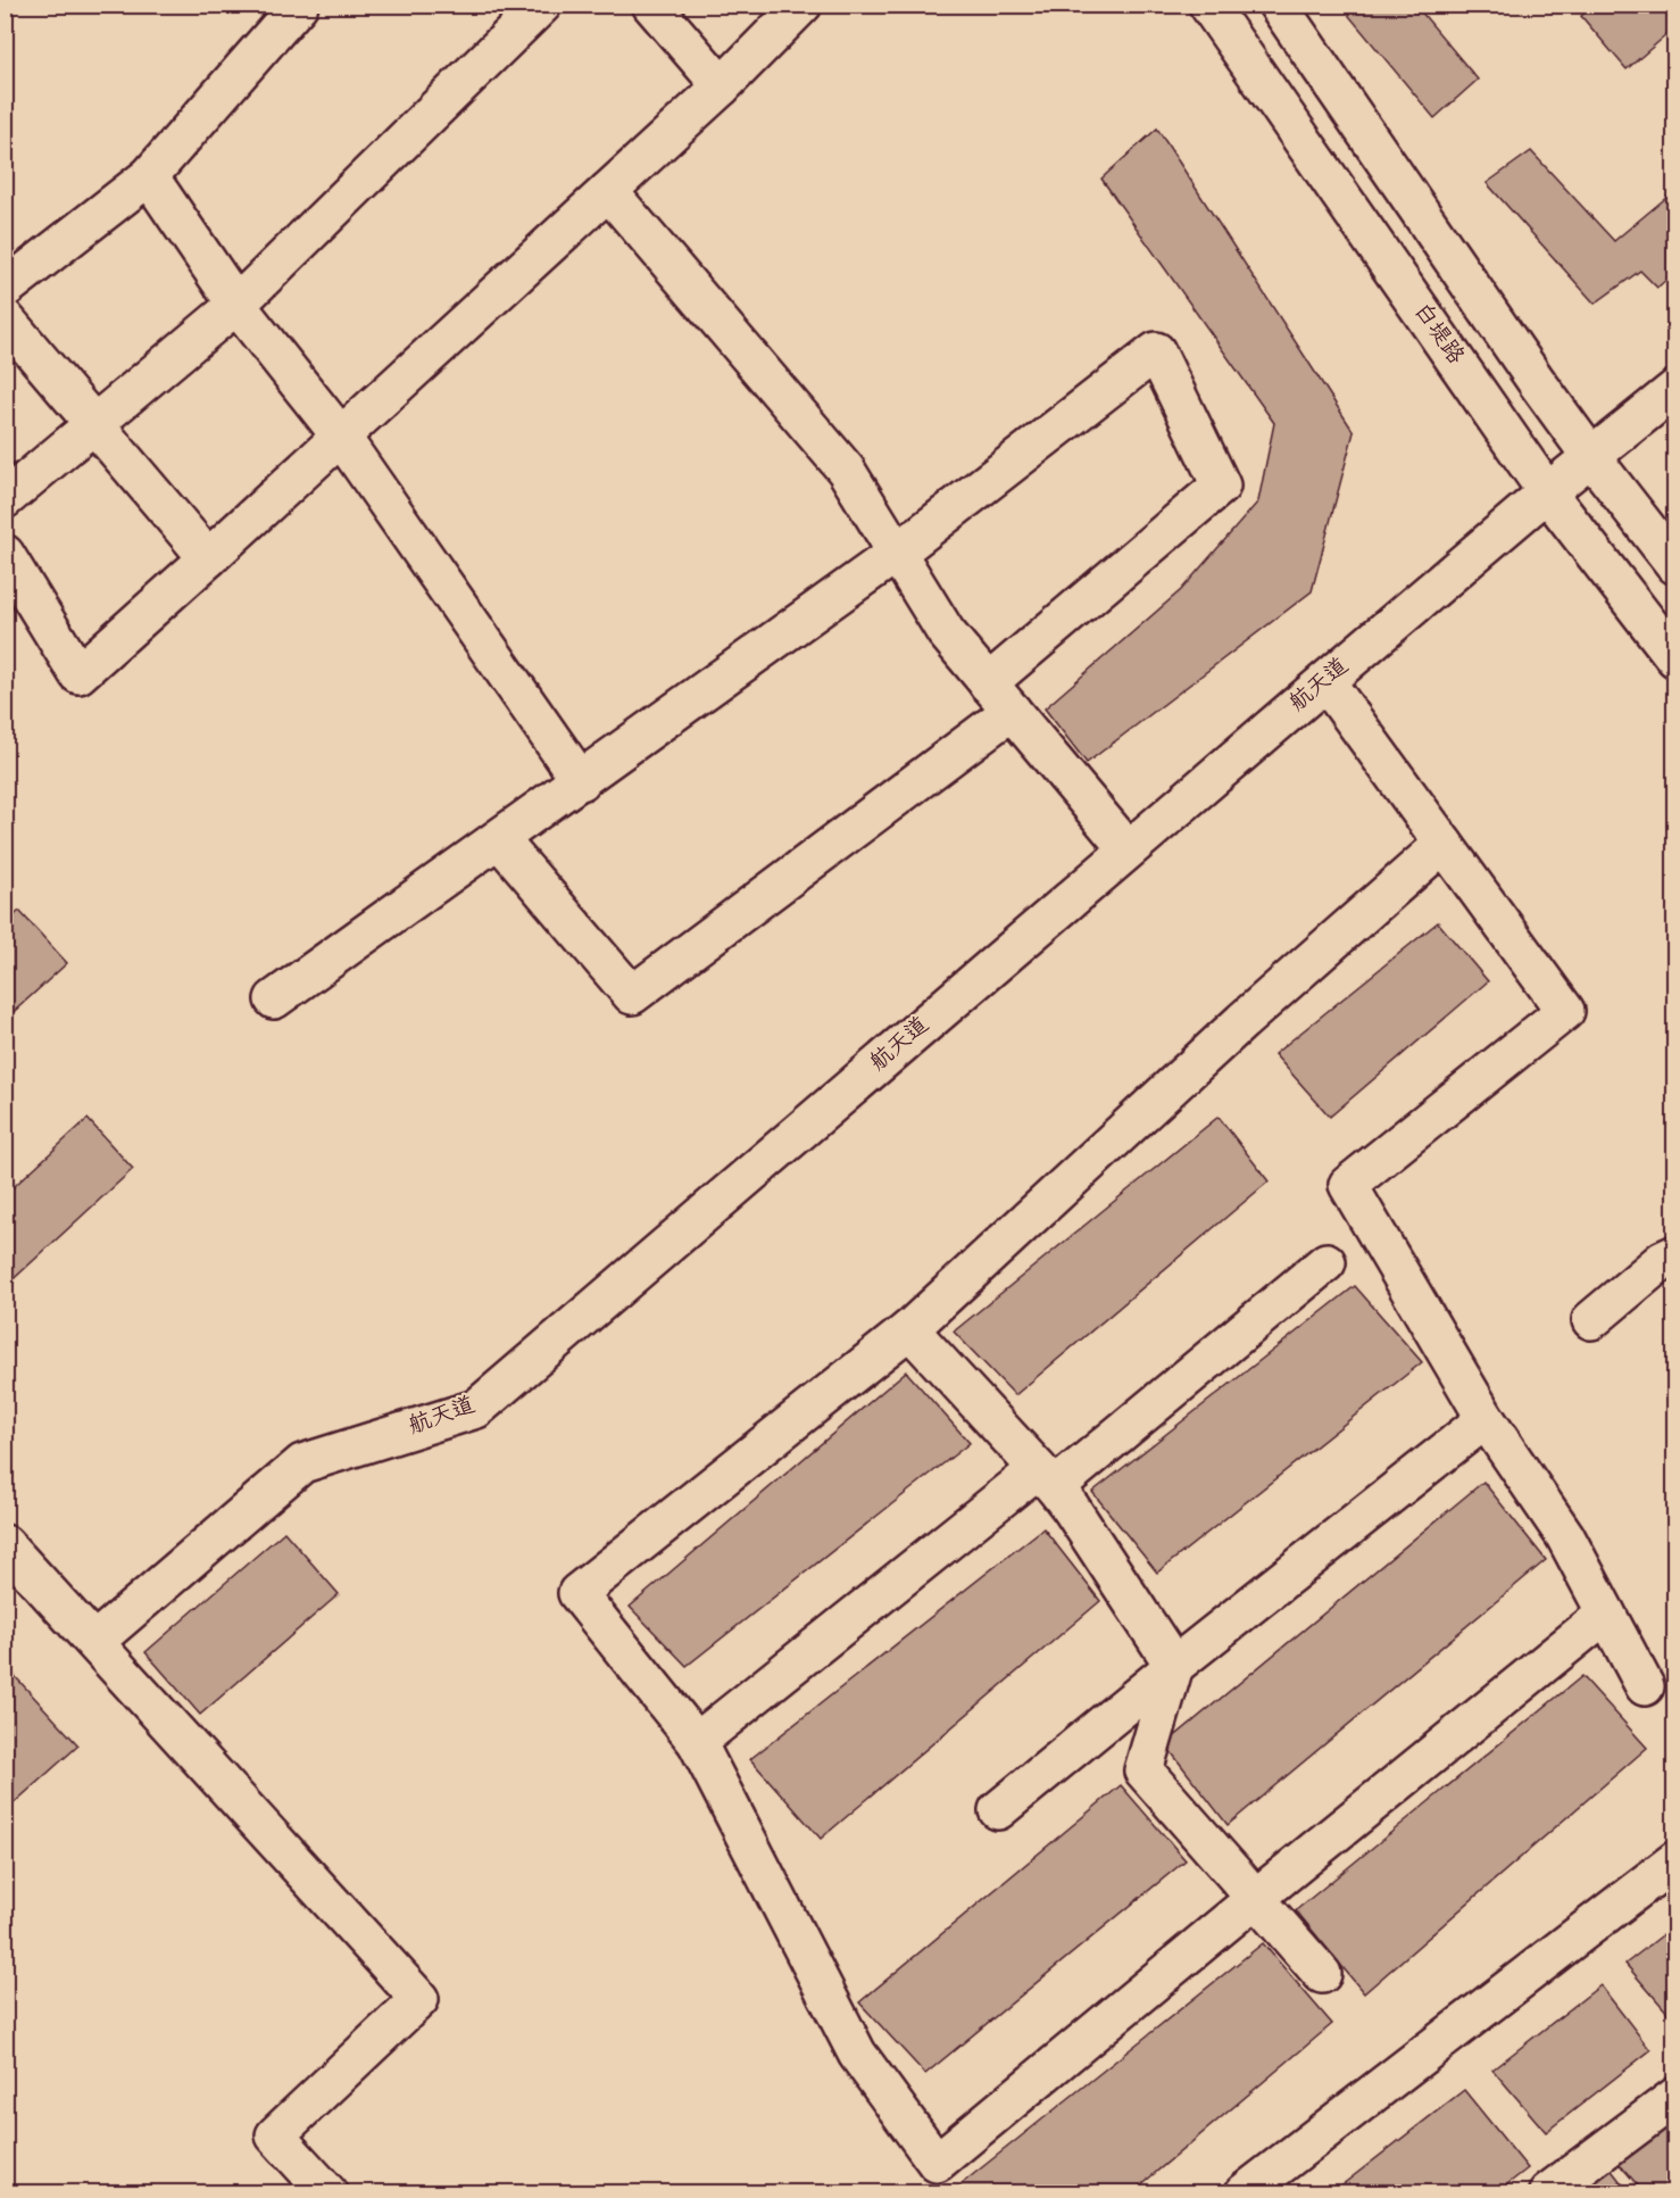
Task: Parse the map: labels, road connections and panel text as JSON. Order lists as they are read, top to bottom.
{
  "streets": {
    "street": ["白堤路", "航天道"]
  },
  "crossings": [
    ["白堤路", "航天道"]
  ]
}
